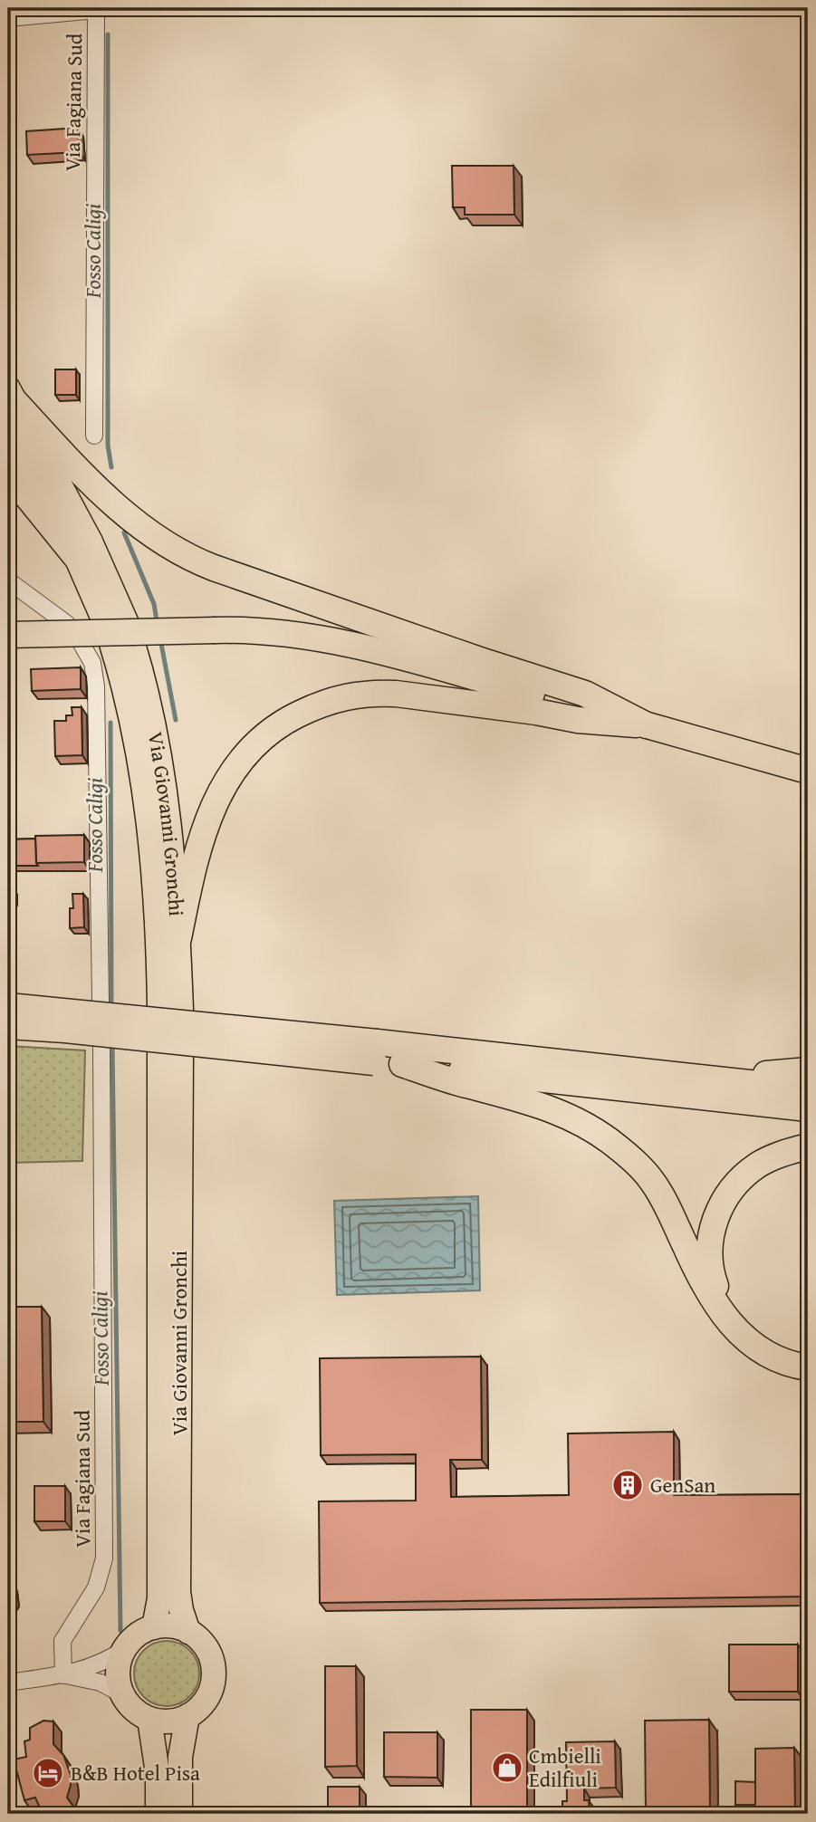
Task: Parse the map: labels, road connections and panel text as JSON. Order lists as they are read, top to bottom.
{
  "streets": {
    "main road": ["Via Giovanni Gronchi"],
    "street": ["Via Fagiana Sud"]
  },
  "water": ["Fosso Caligi"],
  "places": {
    "building": ["GenSan"],
    "shop": ["Cmbielli Edilfiuli"],
    "hotel": ["B&B Hotel Pisa"]
  }
}
